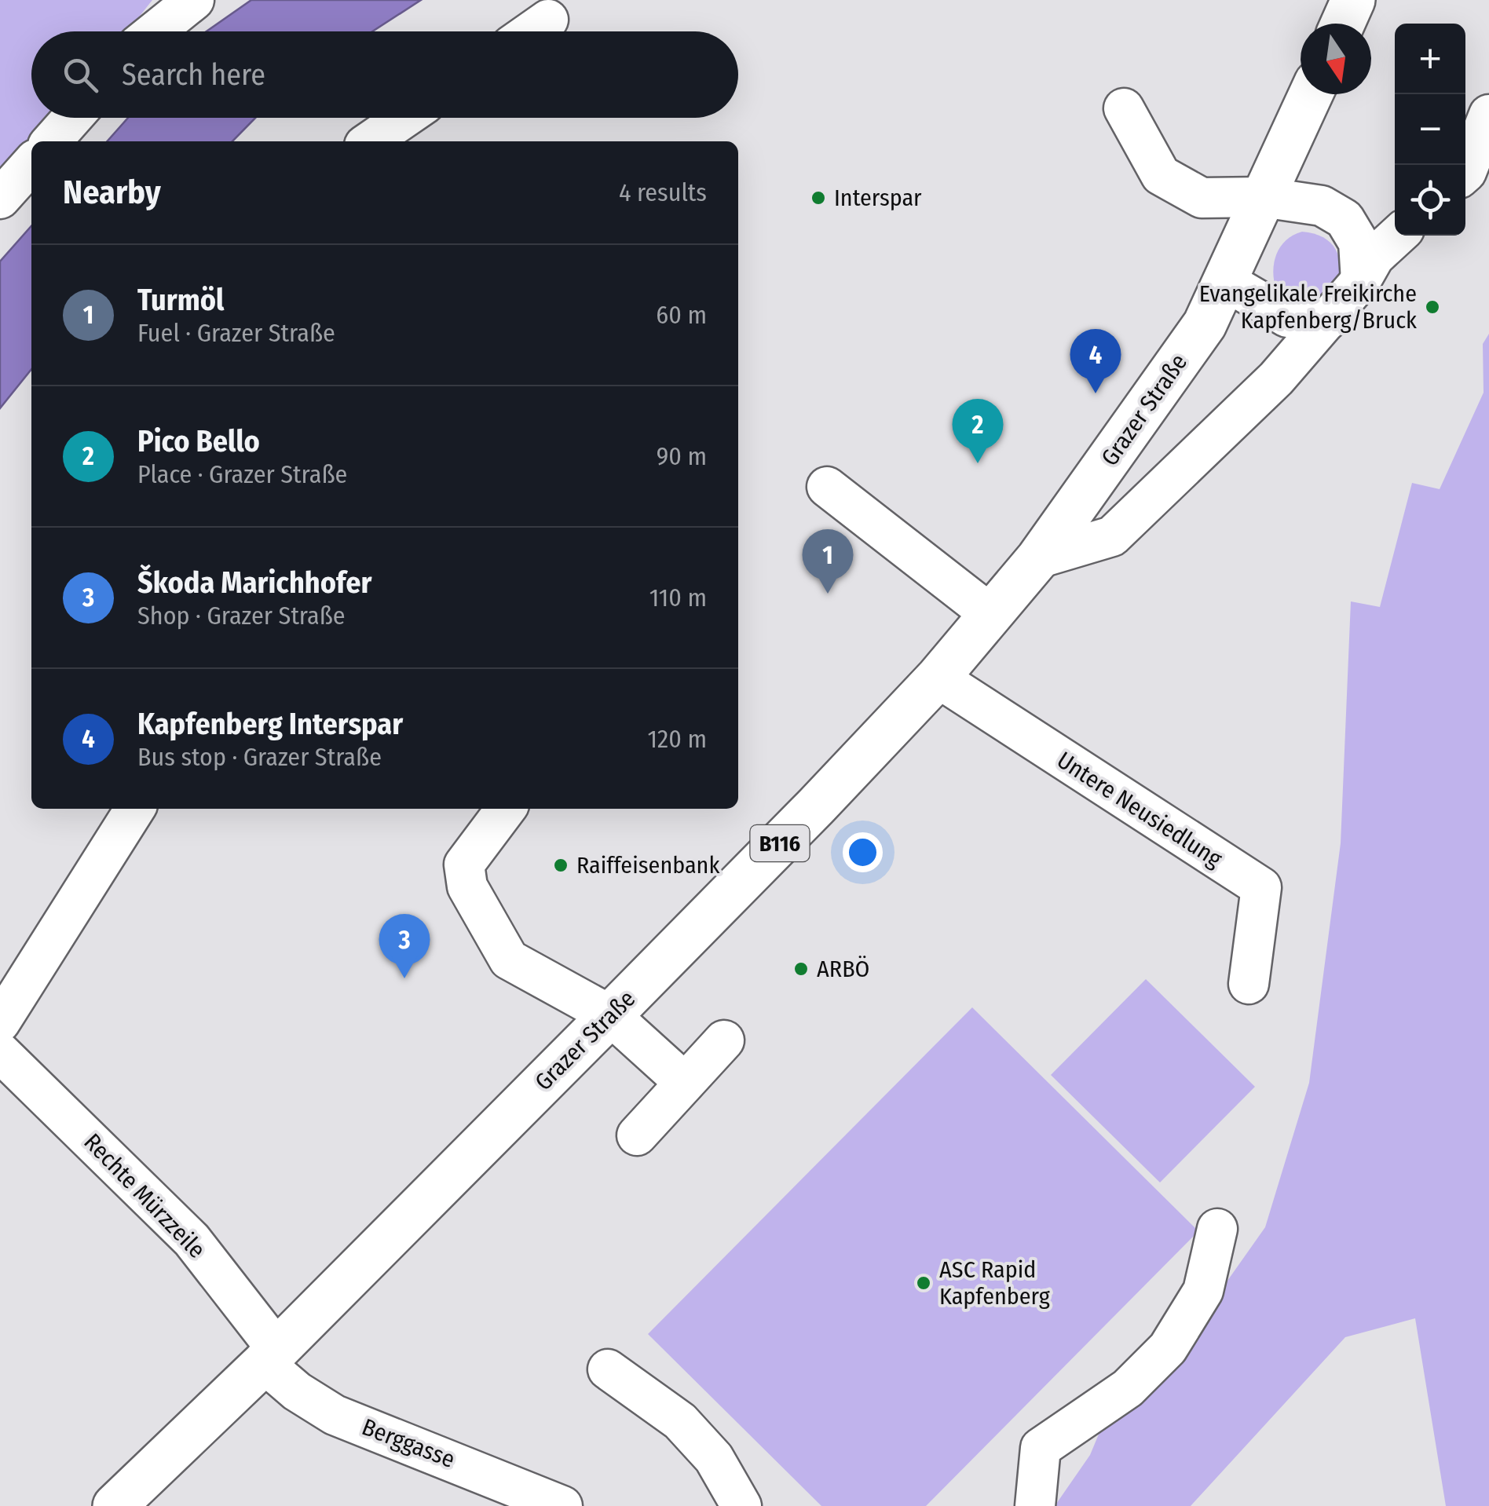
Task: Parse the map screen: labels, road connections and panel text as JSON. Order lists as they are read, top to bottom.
{
  "streets": {
    "main road": ["Grazer Straße", "B116"],
    "street": ["Untere Neusiedlung", "Rechte Mürzzeile", "Berggasse"]
  },
  "crossings": [
    ["Grazer Straße", "Untere Neusiedlung"],
    ["Grazer Straße", "Rechte Mürzzeile"],
    ["Grazer Straße", "Berggasse"],
    ["Rechte Mürzzeile", "Berggasse"]
  ],
  "places": [
    "Interspar",
    "Evangelikale Freikirche Kapfenberg/Bruck",
    "Raiffeisenbank",
    "ARBÖ",
    "ASC Rapid Kapfenberg"
  ],
  "north": "bottom",
  "page": {
    "map_buttons": ["+", "−"],
    "search": "Search here",
    "heading": ["Nearby", "4 results"],
    "list": [
      {
        "mark": "1",
        "name": "Turmöl",
        "note": "Fuel · Grazer Straße",
        "value": "60 m"
      },
      {
        "mark": "2",
        "name": "Pico Bello",
        "note": "Place · Grazer Straße",
        "value": "90 m"
      },
      {
        "mark": "3",
        "name": "Škoda Marichhofer",
        "note": "Shop · Grazer Straße",
        "value": "110 m"
      },
      {
        "mark": "4",
        "name": "Kapfenberg Interspar",
        "note": "Bus stop · Grazer Straße",
        "value": "120 m"
      }
    ],
    "pins": [
      "4",
      "2",
      "1",
      "3"
    ]
  }
}
